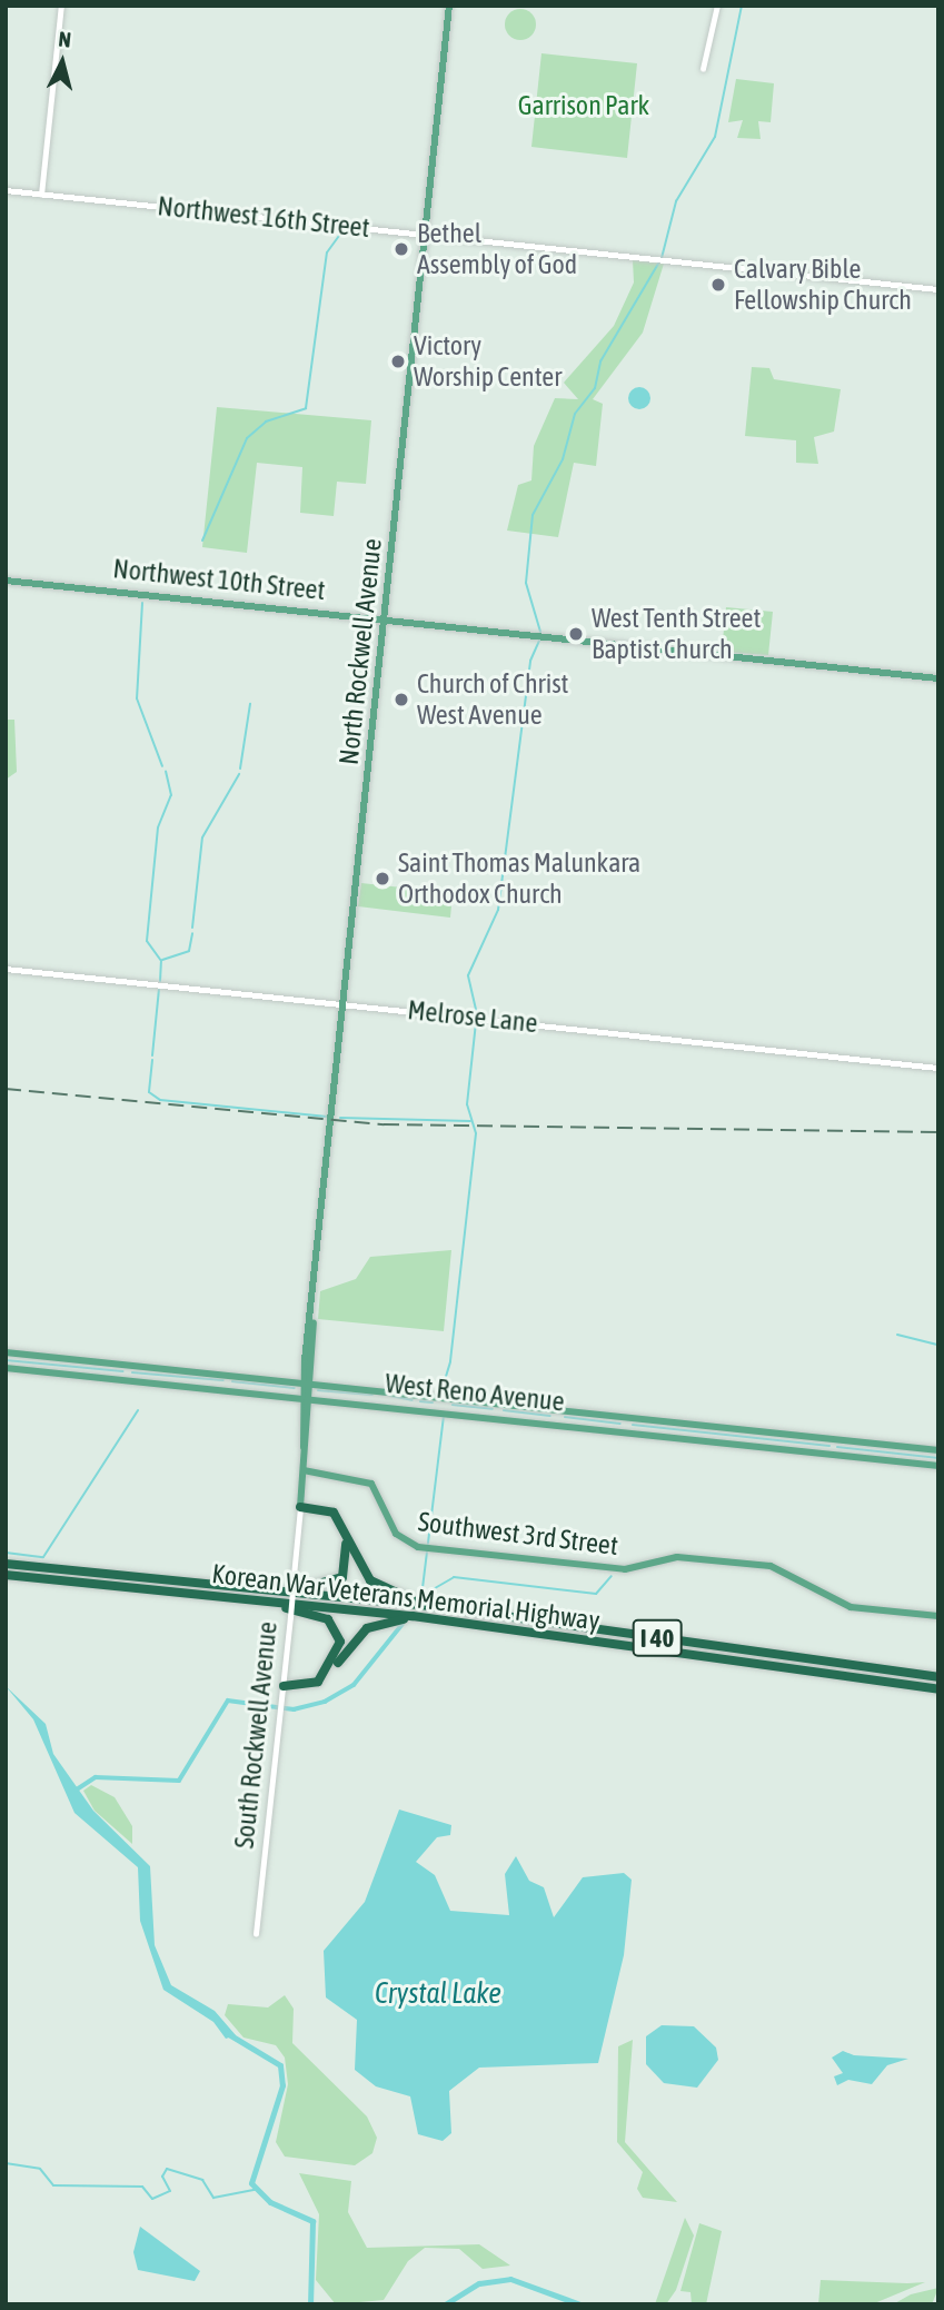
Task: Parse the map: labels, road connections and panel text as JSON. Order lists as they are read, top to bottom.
{
  "streets": {
    "highway": ["Korean War Veterans Memorial Highway", "I 40"],
    "main road": [
      "Northwest 10th Street",
      "North Rockwell Avenue",
      "West Reno Avenue",
      "Southwest 3rd Street",
      "South Rockwell Avenue"
    ],
    "street": ["Northwest 16th Street", "Melrose Lane"]
  },
  "crossings": [
    ["Northwest 16th Street", "North Rockwell Avenue"],
    ["Northwest 10th Street", "North Rockwell Avenue"],
    ["North Rockwell Avenue", "Melrose Lane"],
    ["North Rockwell Avenue", "West Reno Avenue"],
    ["North Rockwell Avenue", "South Rockwell Avenue"],
    ["Southwest 3rd Street", "South Rockwell Avenue"]
  ],
  "water": ["Crystal Lake"],
  "parks": ["Garrison Park"],
  "places": [
    "Bethel Assembly of God",
    "Calvary Bible Fellowship Church",
    "Victory Worship Center",
    "West Tenth Street Baptist Church",
    "Church of Christ West Avenue",
    "Saint Thomas Malunkara Orthodox Church"
  ],
  "north": "top"
}
